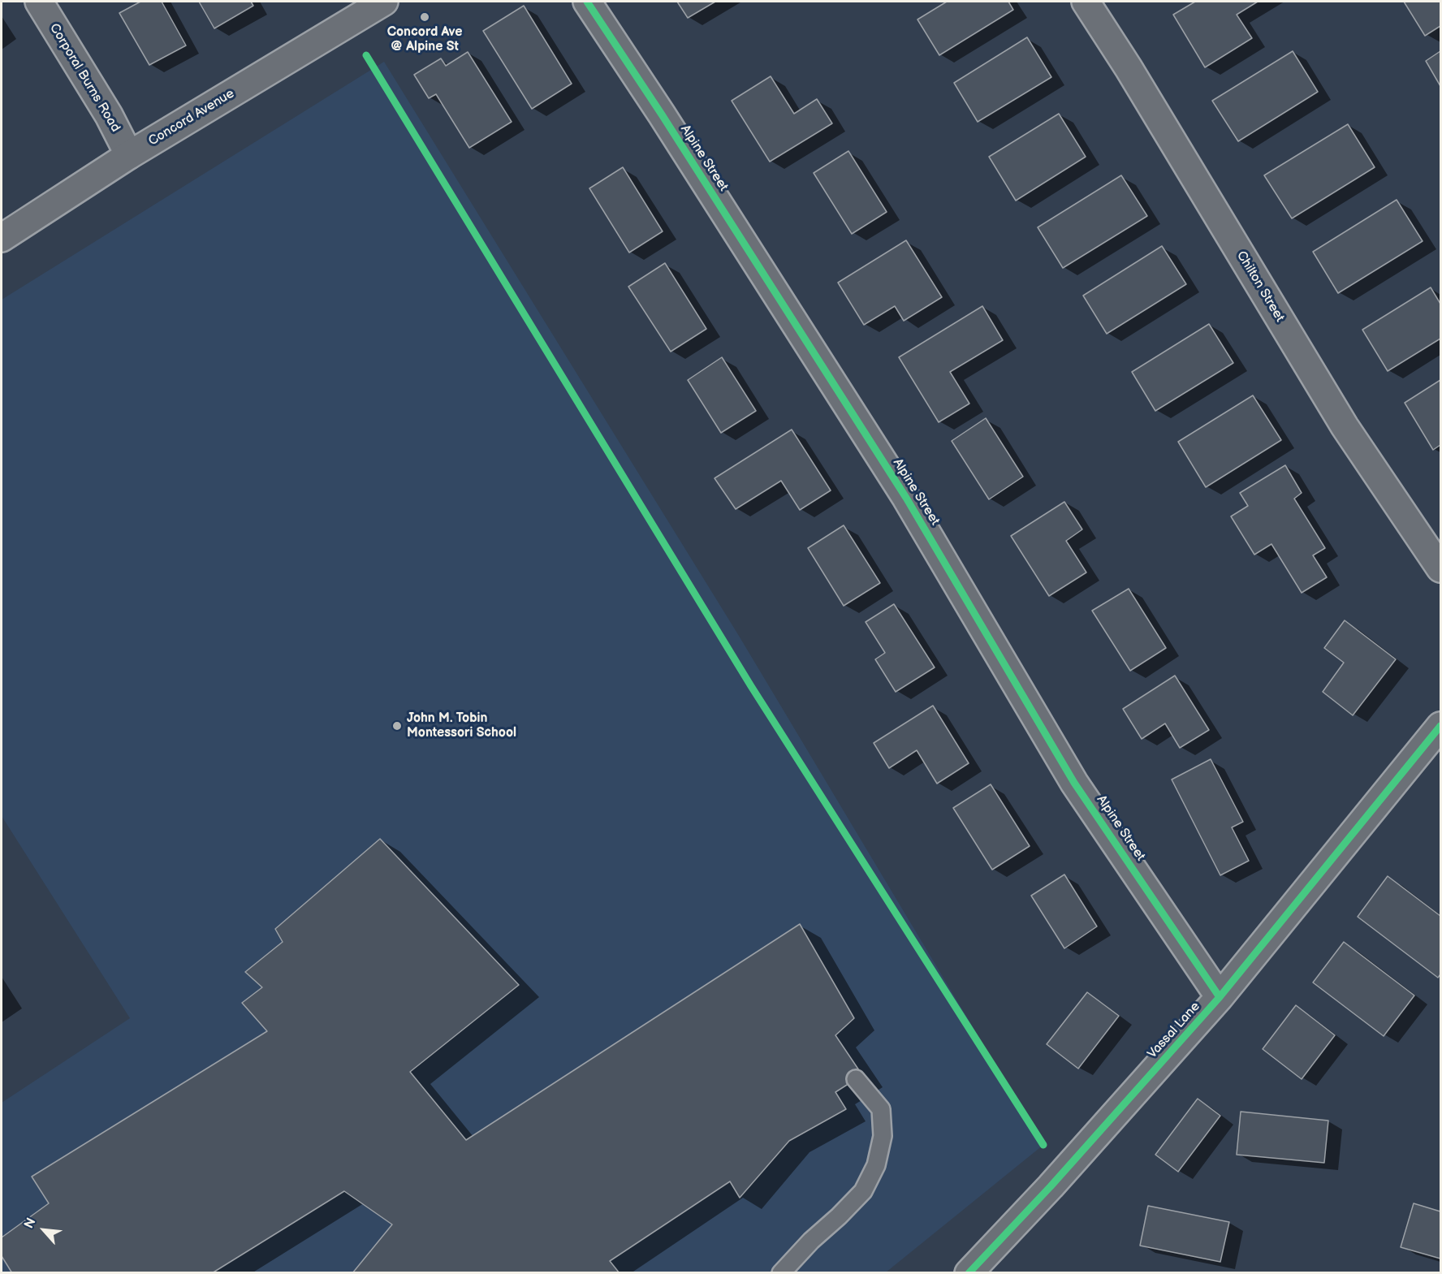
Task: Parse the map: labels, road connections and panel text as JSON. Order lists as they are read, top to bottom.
{
  "streets": {
    "street": [
      "Corporal Burns Road",
      "Concord Avenue",
      "Alpine Street",
      "Chilton Street",
      "Vassal Lane"
    ]
  },
  "crossings": [
    ["Corporal Burns Road", "Concord Avenue"],
    ["Alpine Street", "Vassal Lane"]
  ],
  "places": ["Concord Ave @ Alpine St", "John M. Tobin Montessori School"],
  "north": "top left"
}
